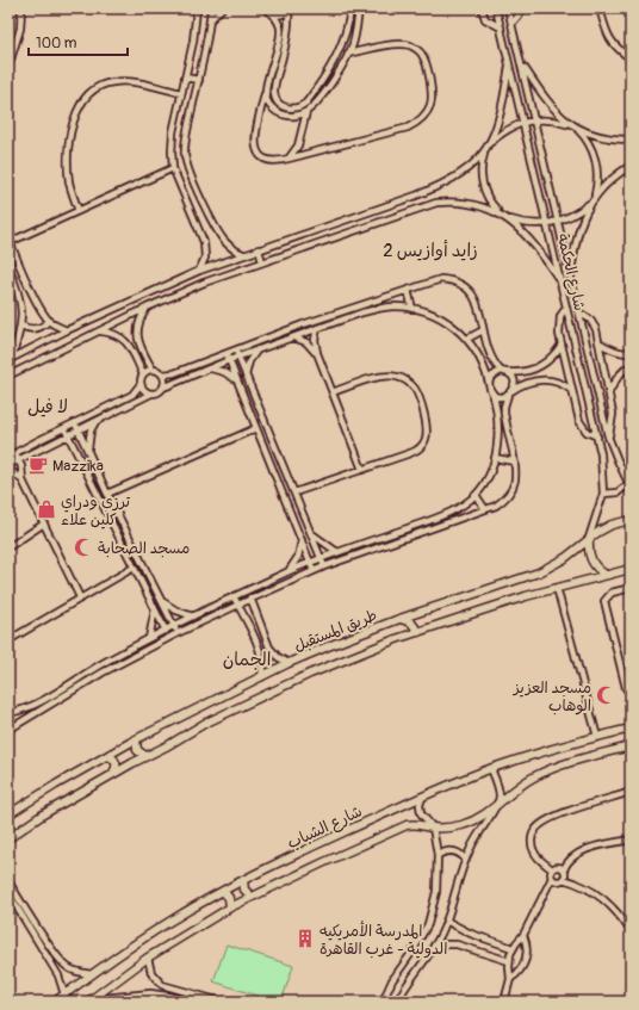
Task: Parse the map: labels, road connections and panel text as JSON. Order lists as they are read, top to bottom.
{
  "streets": {
    "main road": ["طريق المستقبل", "شارع الشباب"],
    "street": ["شارع الحكمة"]
  },
  "crossings": [
    ["شارع الحكمة", "طريق المستقبل"]
  ],
  "districts": ["زايد أوازيس 2", "لا فيل", "الجمان"],
  "places": {
    "cafe": ["Mazzika"],
    "shop": ["ترزي ودراي كلين علاء"],
    "mosque": ["مسجد الصحابة", "مسجد العزيز الوهاب"],
    "building": ["المدرسة الأمريكيه الدولية - غرب القاهرة"]
  },
  "scale_bar": "100 m"
}
